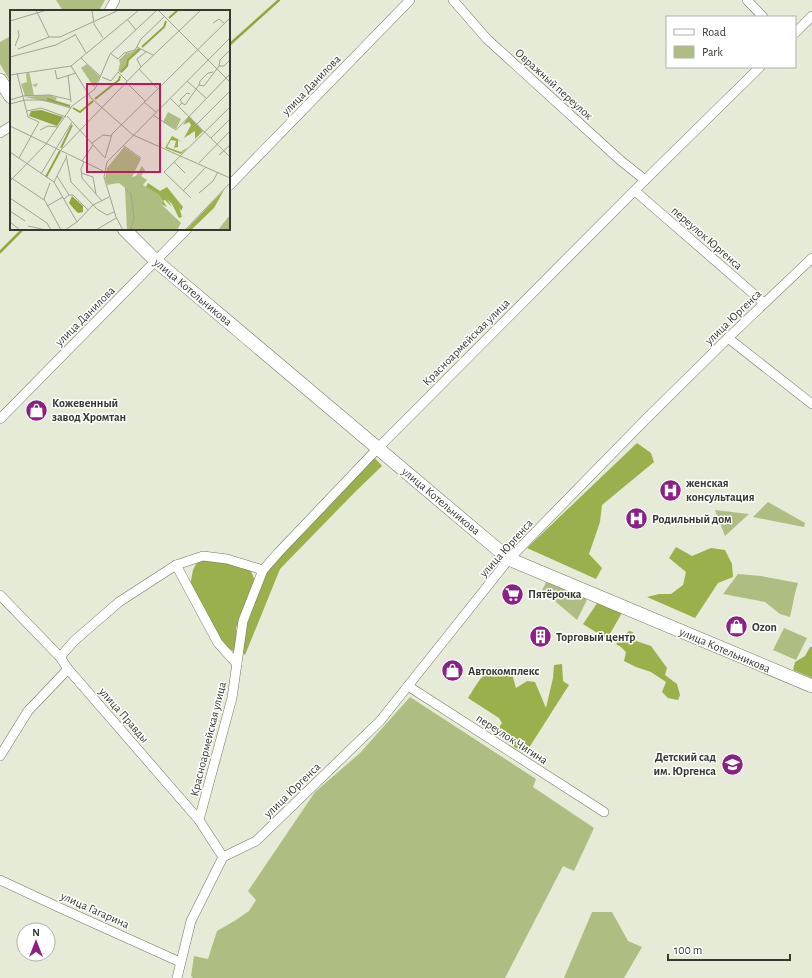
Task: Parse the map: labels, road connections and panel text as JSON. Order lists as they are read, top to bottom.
{
  "streets": {
    "street": [
      "Овражный переулок",
      "улица Данилова",
      "переулок Юргенса",
      "улица Котельникова",
      "улица Юргенса",
      "Красноармейская улица",
      "улица Правды",
      "переулок Чигина",
      "улица Гагарина"
    ]
  },
  "crossings": [
    ["Овражный переулок", "Красноармейская улица"],
    ["улица Данилова", "улица Котельникова"],
    ["переулок Юргенса", "улица Юргенса"],
    ["переулок Юргенса", "Красноармейская улица"],
    ["улица Котельникова", "улица Юргенса"],
    ["улица Котельникова", "Красноармейская улица"],
    ["улица Юргенса", "улица Правды"],
    ["улица Юргенса", "переулок Чигина"],
    ["Красноармейская улица", "улица Правды"]
  ],
  "places": {
    "shop": ["Кожевенный завод Хромтан", "Ozon", "Автокомплекс"],
    "hospital": ["женская консультация", "Родильный дом"],
    "supermarket": ["Пятёрочка"],
    "building": ["Торговый центр"],
    "school or university": ["Детский сад им. Юргенса"]
  },
  "legend": ["Road", "Park"],
  "scale_bar": "100 m",
  "north": "top"
}
